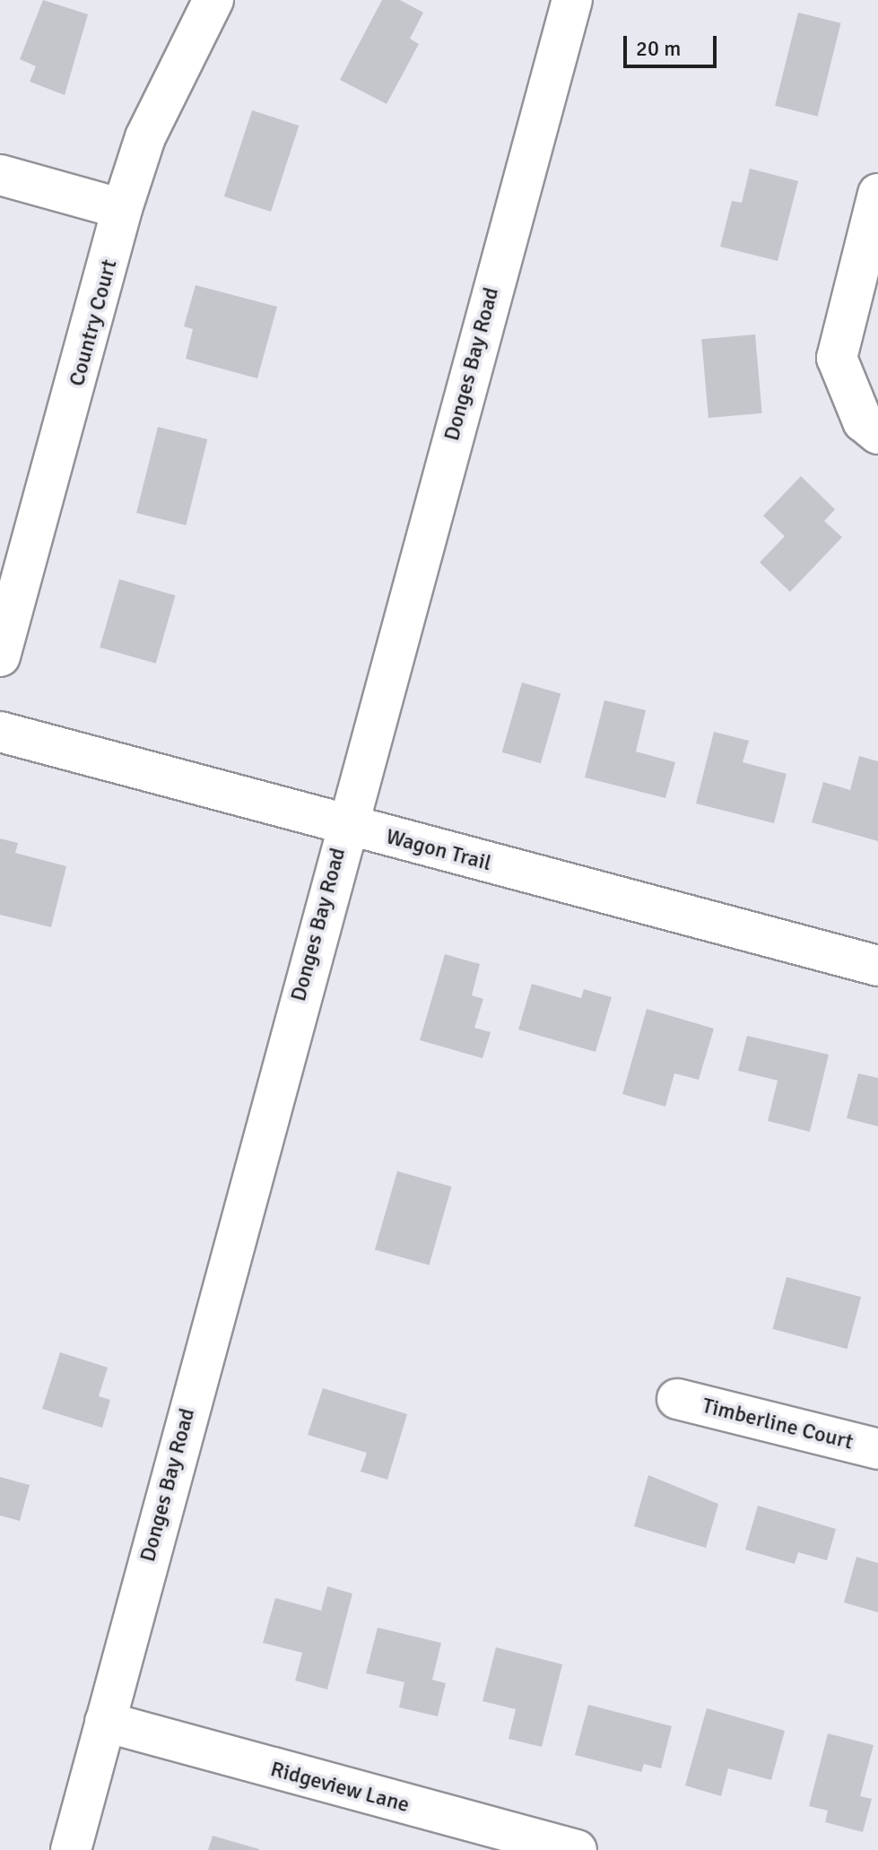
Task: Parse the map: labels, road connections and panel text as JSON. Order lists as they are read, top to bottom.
{
  "streets": {
    "street": [
      "Country Court",
      "Donges Bay Road",
      "Wagon Trail",
      "Timberline Court",
      "Ridgeview Lane"
    ]
  },
  "crossings": [
    ["Donges Bay Road", "Wagon Trail"],
    ["Donges Bay Road", "Ridgeview Lane"]
  ],
  "scale_bar": "20 m"
}
